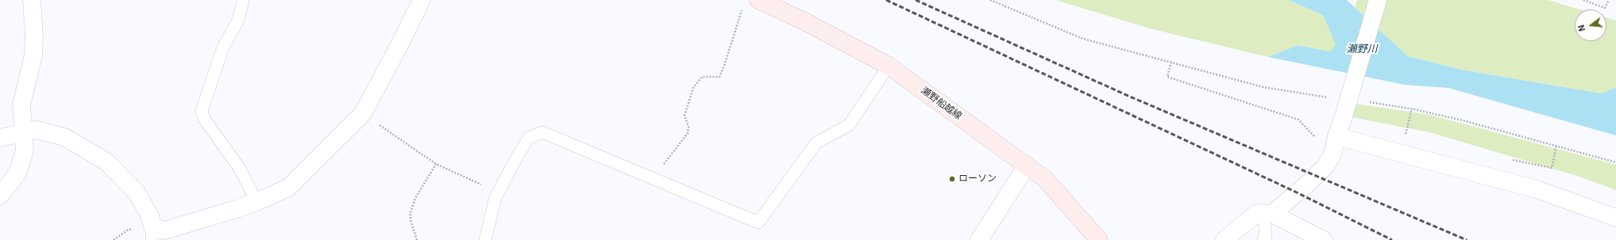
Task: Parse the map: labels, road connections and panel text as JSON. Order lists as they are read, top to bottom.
{
  "streets": {
    "main road": ["瀬野船越線"]
  },
  "water": ["瀬野川"],
  "places": ["ローソン"],
  "north": "left"
}
